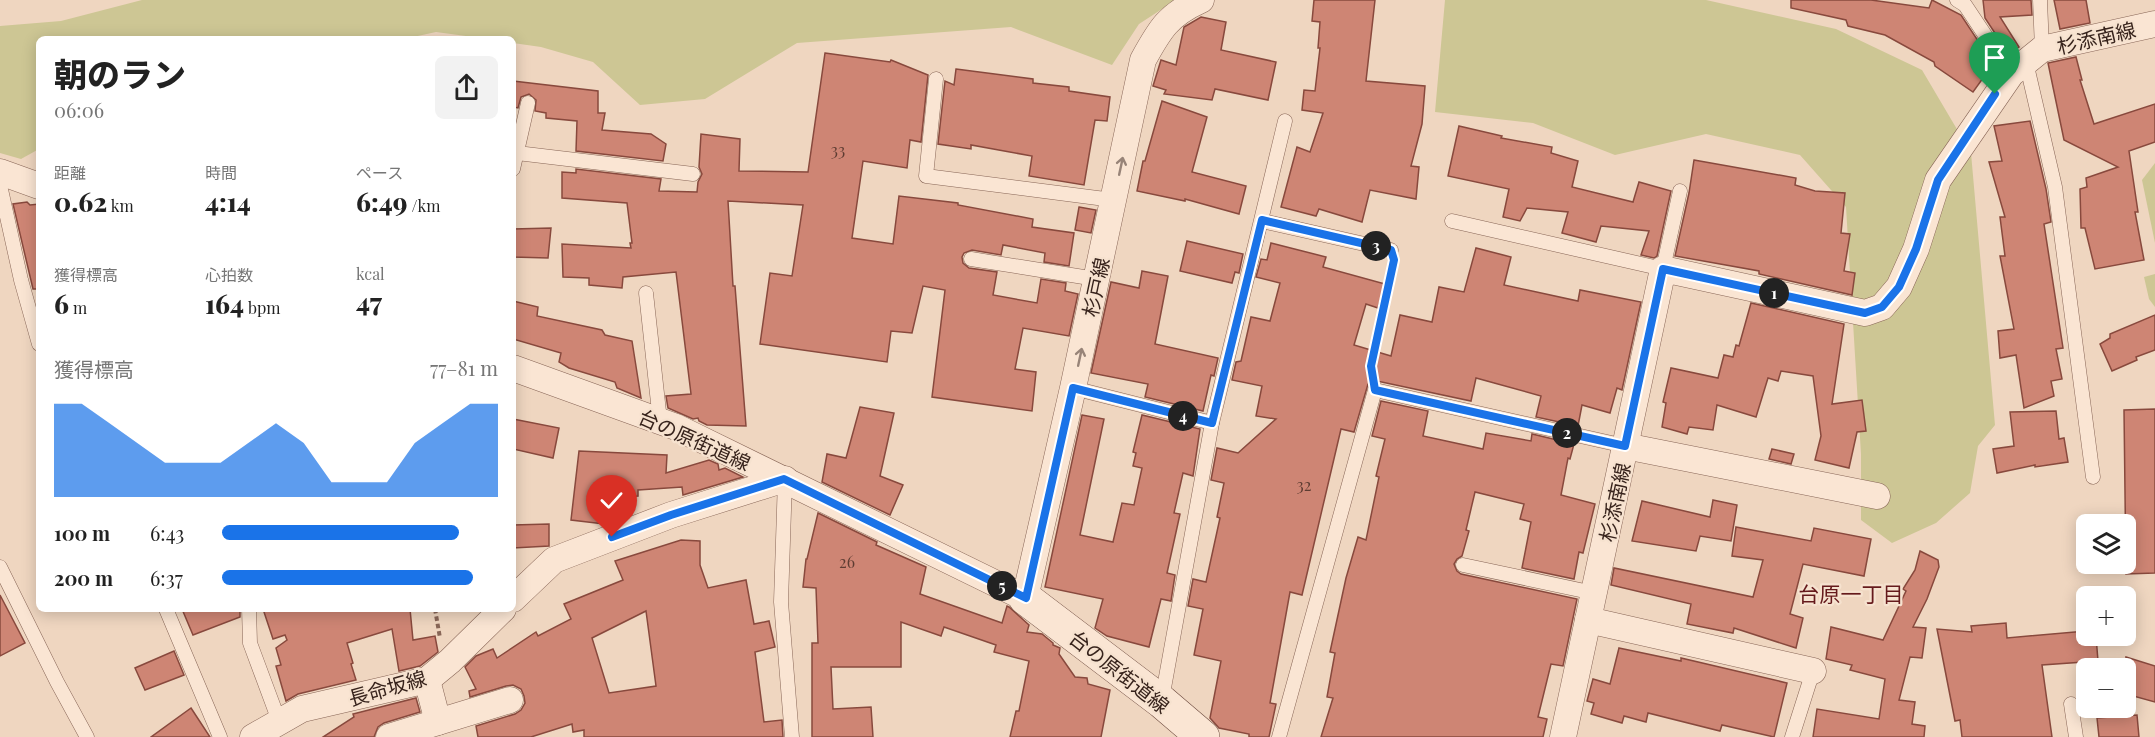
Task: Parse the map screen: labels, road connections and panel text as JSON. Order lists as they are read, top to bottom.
{
  "streets": {
    "street": [
      "杉添南線",
      "杉戸線",
      "台の原街道線",
      "長命坂線"
    ]
  },
  "crossings": [
    ["杉戸線", "台の原街道線"]
  ],
  "one_way": ["杉戸線"],
  "districts": ["台原一丁目"],
  "house_numbers": ["33", "32", "26"],
  "page": {
    "heading": ["朝のラン", "06:06"],
    "stats": [
      ["距離", "0.62 km"],
      ["時間", "4:14"],
      ["ペース", "6:49 /km"],
      ["獲得標高", "6 m"],
      ["心拍数", "164 bpm"],
      ["kcal", "47"]
    ],
    "pins": [
      "3",
      "1",
      "4",
      "2",
      "5"
    ],
    "chart": ["獲得標高", "77–81 m"],
    "list": [
      {
        "name": "100 m",
        "note": "6:43"
      },
      {
        "name": "200 m",
        "note": "6:37"
      }
    ],
    "map_buttons": ["+", "−"]
  }
}
